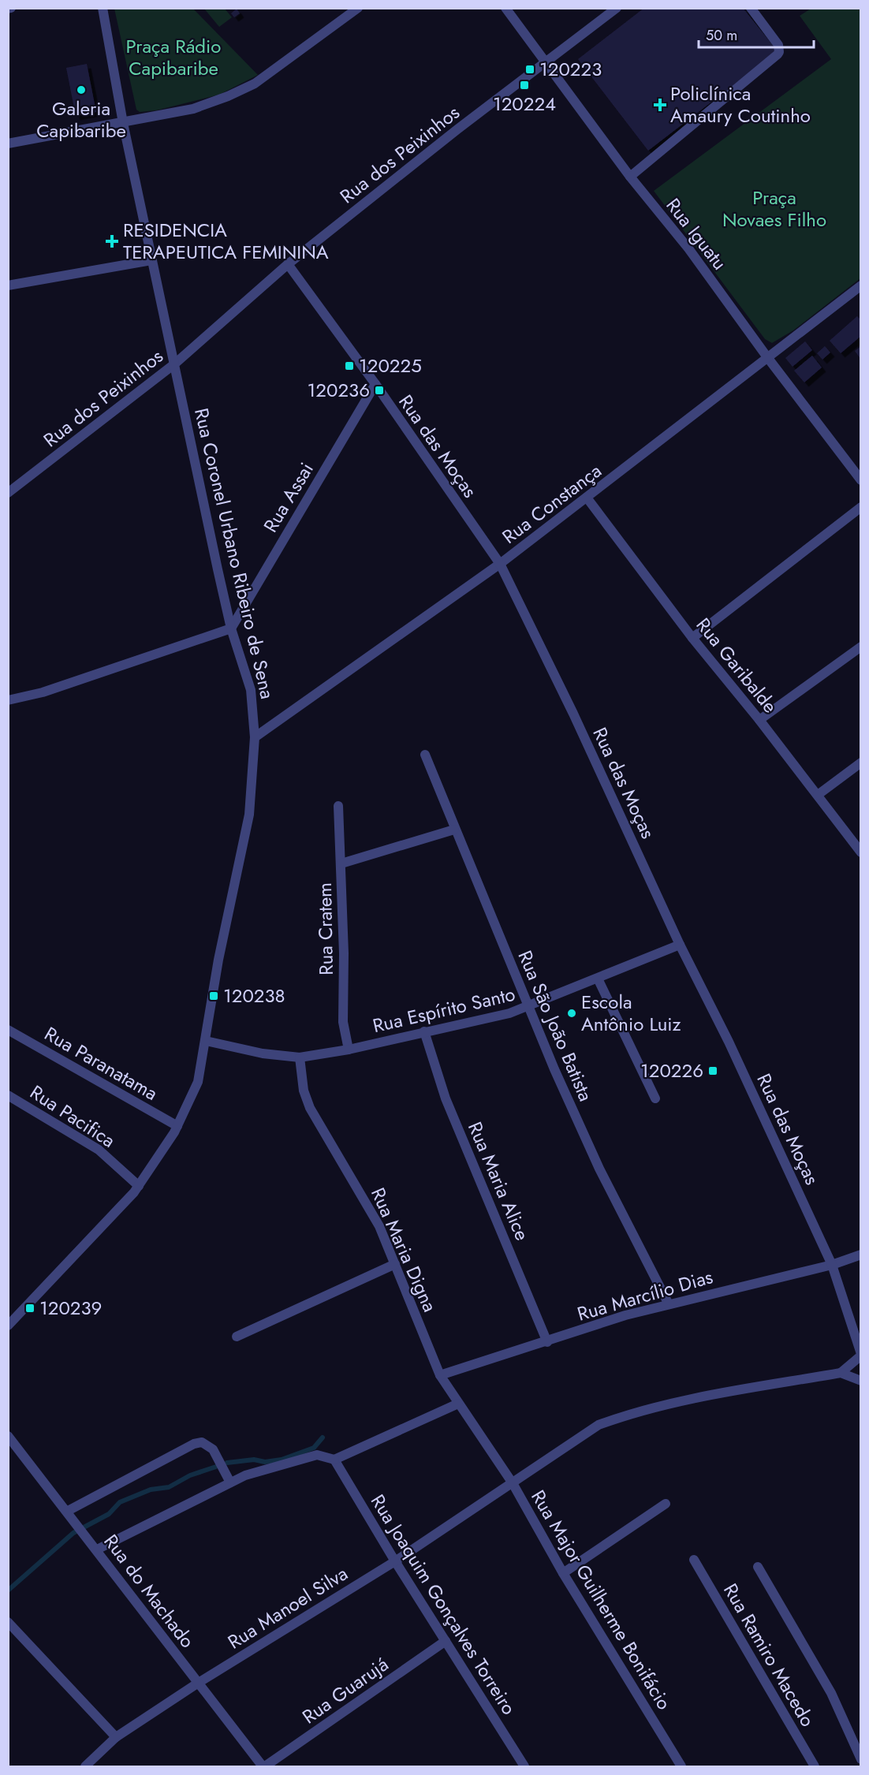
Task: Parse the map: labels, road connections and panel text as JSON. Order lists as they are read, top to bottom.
{
  "streets": {
    "street": [
      "Rua dos Peixinhos",
      "Rua Iguatu",
      "Rua das Moças",
      "Rua Assai",
      "Rua Constança",
      "Rua Coronel Urbano Ribeiro de Sena",
      "Rua Garibalde",
      "Rua Cratem",
      "Rua Espírito Santo",
      "Rua São João Batista",
      "Rua Paranatama",
      "Rua Pacifica",
      "Rua Maria Alice",
      "Rua Maria Digna",
      "Rua Marcílio Dias",
      "Rua do Machado",
      "Rua Major Guilherme Bonifácio",
      "Rua Joaquim Gonçalves Torreiro",
      "Rua Manoel Silva",
      "Rua Ramiro Macedo",
      "Rua Guarujá"
    ]
  },
  "crossings": [
    ["Rua dos Peixinhos", "Rua Iguatu"],
    ["Rua dos Peixinhos", "Rua das Moças"],
    ["Rua dos Peixinhos", "Rua Coronel Urbano Ribeiro de Sena"],
    ["Rua Iguatu", "Rua Constança"],
    ["Rua das Moças", "Rua Assai"],
    ["Rua das Moças", "Rua Constança"],
    ["Rua das Moças", "Rua Espírito Santo"],
    ["Rua das Moças", "Rua Marcílio Dias"],
    ["Rua Assai", "Rua Coronel Urbano Ribeiro de Sena"],
    ["Rua Constança", "Rua Coronel Urbano Ribeiro de Sena"],
    ["Rua Constança", "Rua Garibalde"],
    ["Rua Coronel Urbano Ribeiro de Sena", "Rua Espírito Santo"],
    ["Rua Coronel Urbano Ribeiro de Sena", "Rua Paranatama"],
    ["Rua Coronel Urbano Ribeiro de Sena", "Rua Pacifica"],
    ["Rua Cratem", "Rua Espírito Santo"],
    ["Rua Espírito Santo", "Rua São João Batista"],
    ["Rua Espírito Santo", "Rua Maria Alice"],
    ["Rua Espírito Santo", "Rua Maria Digna"],
    ["Rua São João Batista", "Rua Marcílio Dias"],
    ["Rua Maria Alice", "Rua Marcílio Dias"],
    ["Rua Maria Digna", "Rua Marcílio Dias"],
    ["Rua Maria Digna", "Rua Major Guilherme Bonifácio"],
    ["Rua do Machado", "Rua Manoel Silva"],
    ["Rua do Machado", "Rua Guarujá"],
    ["Rua Major Guilherme Bonifácio", "Rua Manoel Silva"],
    ["Rua Joaquim Gonçalves Torreiro", "Rua Manoel Silva"],
    ["Rua Joaquim Gonçalves Torreiro", "Rua Guarujá"]
  ],
  "parks": ["Praça Rádio Capibaribe", "Praça Novaes Filho"],
  "places": {
    "transit": [
      "120223",
      "120224",
      "120225",
      "120236",
      "120238",
      "120226",
      "120239"
    ],
    "other": ["Galeria Capibaribe", "Escola Antônio Luiz"],
    "health": ["Policlínica Amaury Coutinho", "RESIDENCIA TERAPEUTICA FEMININA"]
  },
  "scale_bar": "50 m"
}
